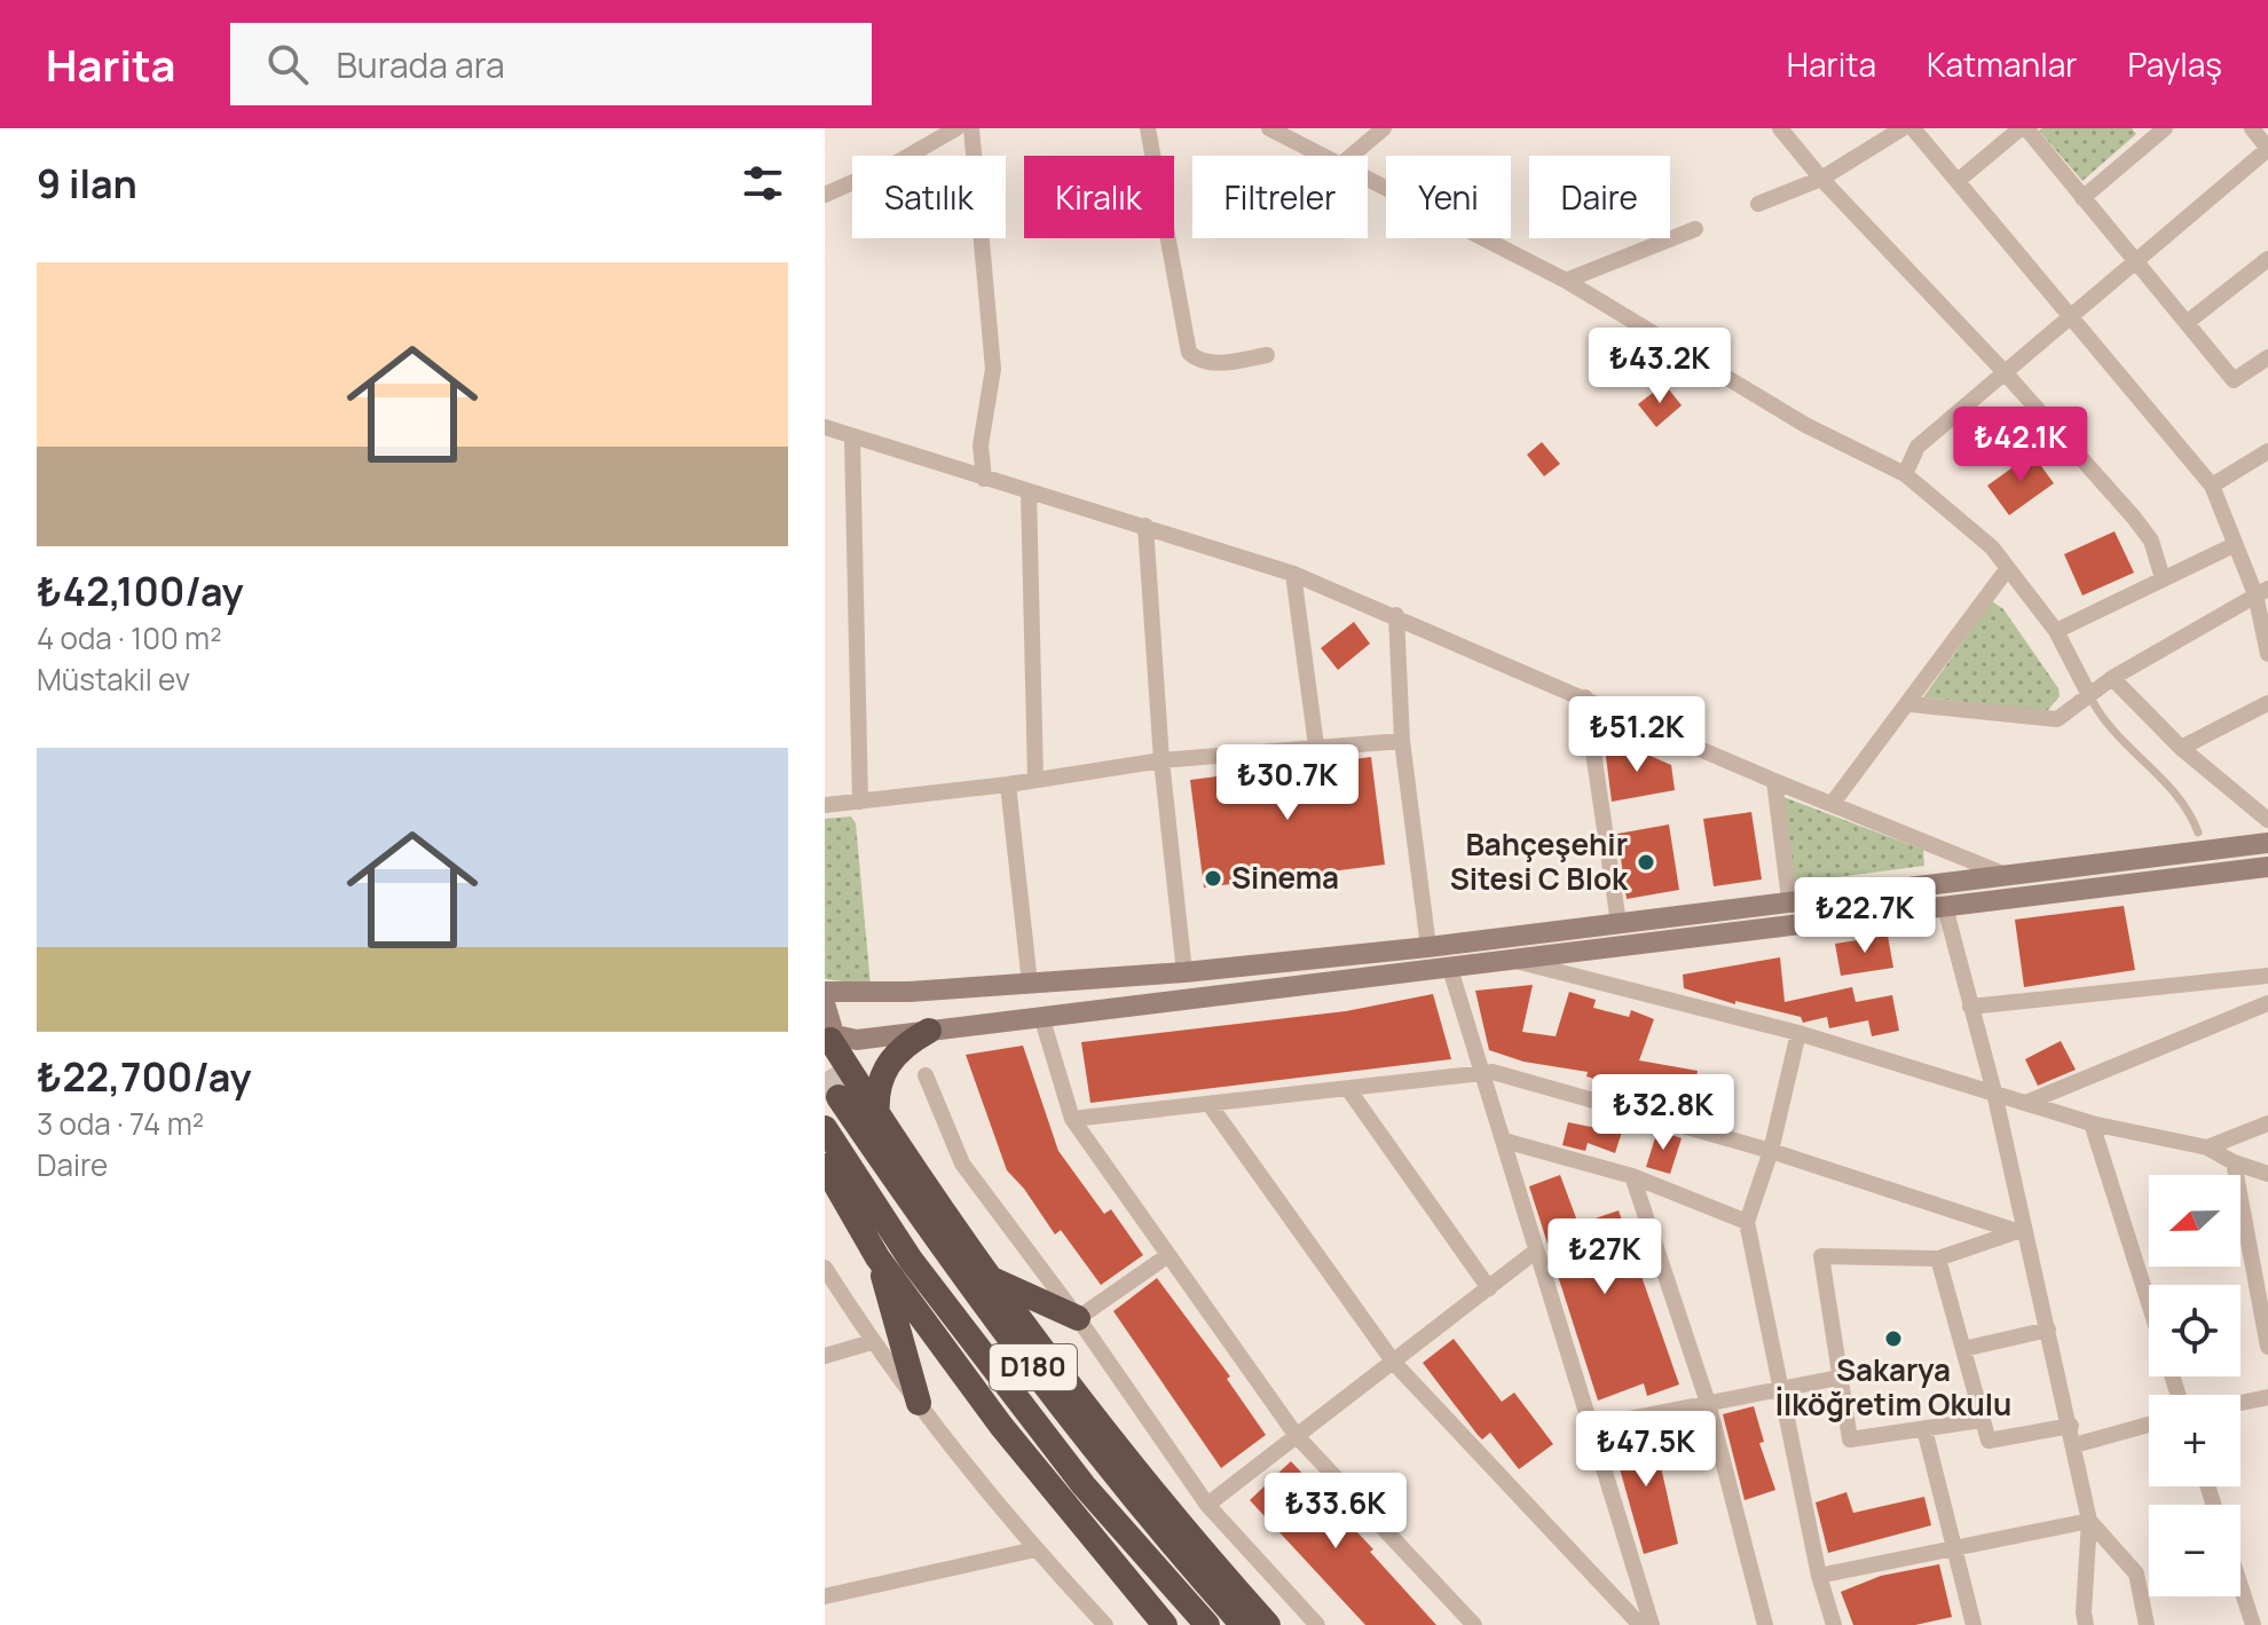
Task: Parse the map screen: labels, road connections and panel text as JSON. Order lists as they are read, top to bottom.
{
  "streets": {
    "highway": ["D180"]
  },
  "places": ["Bahçeşehir Sitesi C Blok", "Sinema", "Sakarya İlköğretim Okulu"],
  "north": "left",
  "page": {
    "header": "Harita",
    "search": "Burada ara",
    "nav": ["Harita", "Katmanlar", "Paylaş"],
    "heading": "9 ilan",
    "chip": [
      "Satılık",
      "Kiralık",
      "Filtreler",
      "Yeni",
      "Daire"
    ],
    "list": [
      {
        "name": "₺42,100/ay",
        "note": "4 oda · 100 m² · Müstakil ev"
      },
      {
        "name": "₺22,700/ay",
        "note": "3 oda · 74 m² · Daire"
      }
    ],
    "price": [
      "₺43.2K",
      "₺42.1K",
      "₺51.2K",
      "₺30.7K",
      "₺22.7K",
      "₺32.8K",
      "₺27K",
      "₺47.5K",
      "₺33.6K"
    ],
    "map_buttons": ["+", "−"]
  }
}
